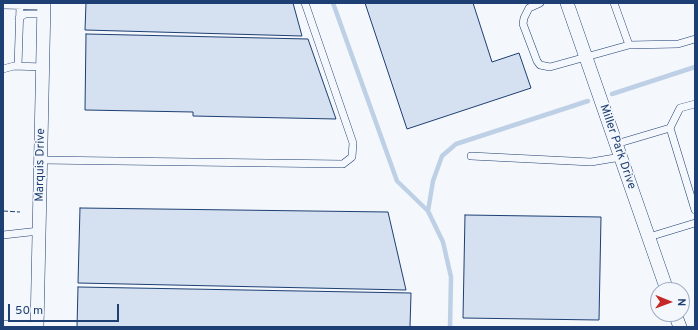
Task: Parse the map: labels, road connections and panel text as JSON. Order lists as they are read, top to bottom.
{
  "streets": {
    "street": ["Miller Park Drive", "Marquis Drive"]
  },
  "scale_bar": "50 m",
  "north": "right"
}
